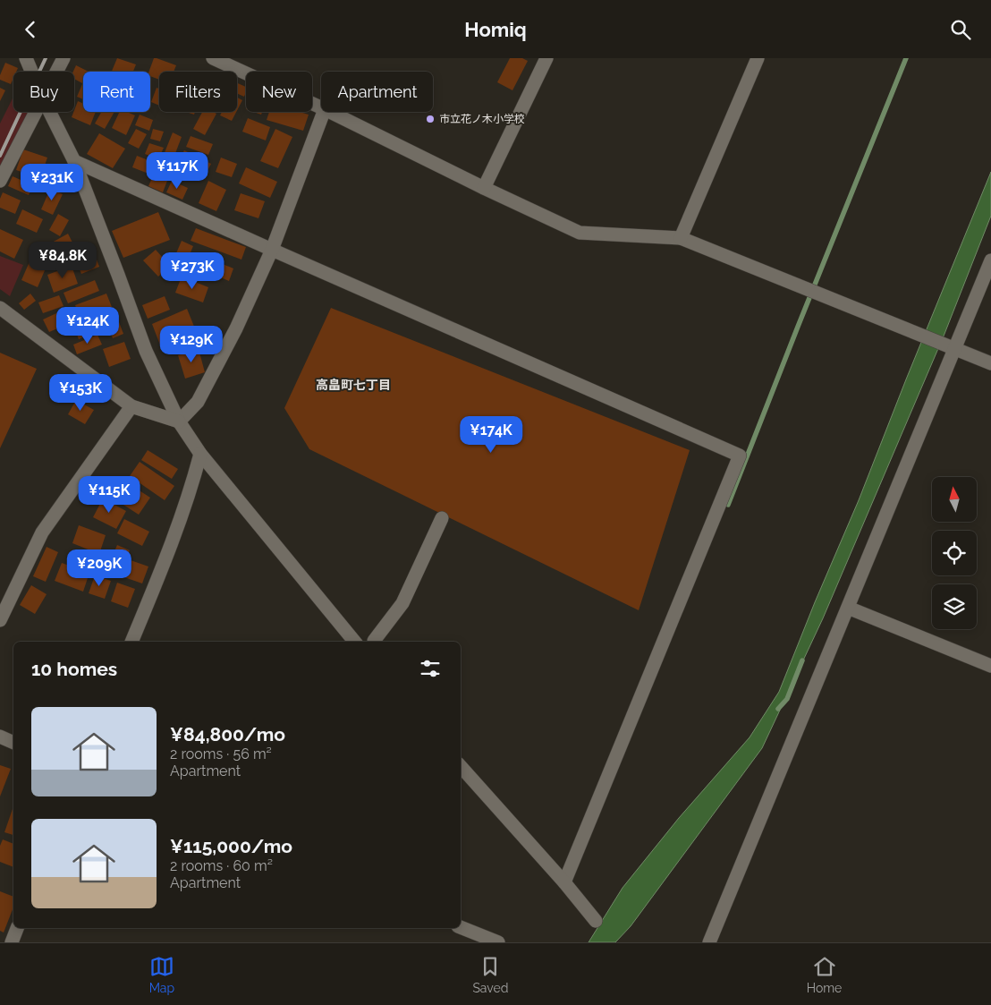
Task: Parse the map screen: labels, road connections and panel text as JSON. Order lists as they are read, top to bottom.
{
  "districts": ["高畠町七丁目"],
  "places": ["市立花ノ木小学校"],
  "north": "top",
  "page": {
    "header": "Homiq",
    "chip": [
      "Buy",
      "Rent",
      "Filters",
      "New",
      "Apartment"
    ],
    "price": [
      "¥117K",
      "¥231K",
      "¥84.8K",
      "¥273K",
      "¥124K",
      "¥129K",
      "¥153K",
      "¥174K",
      "¥115K",
      "¥209K"
    ],
    "heading": "10 homes",
    "list": [
      {
        "name": "¥84,800/mo",
        "note": "2 rooms · 56 m² · Apartment"
      },
      {
        "name": "¥115,000/mo",
        "note": "2 rooms · 60 m² · Apartment"
      }
    ],
    "tabs": ["Map", "Saved", "Home"]
  }
}
